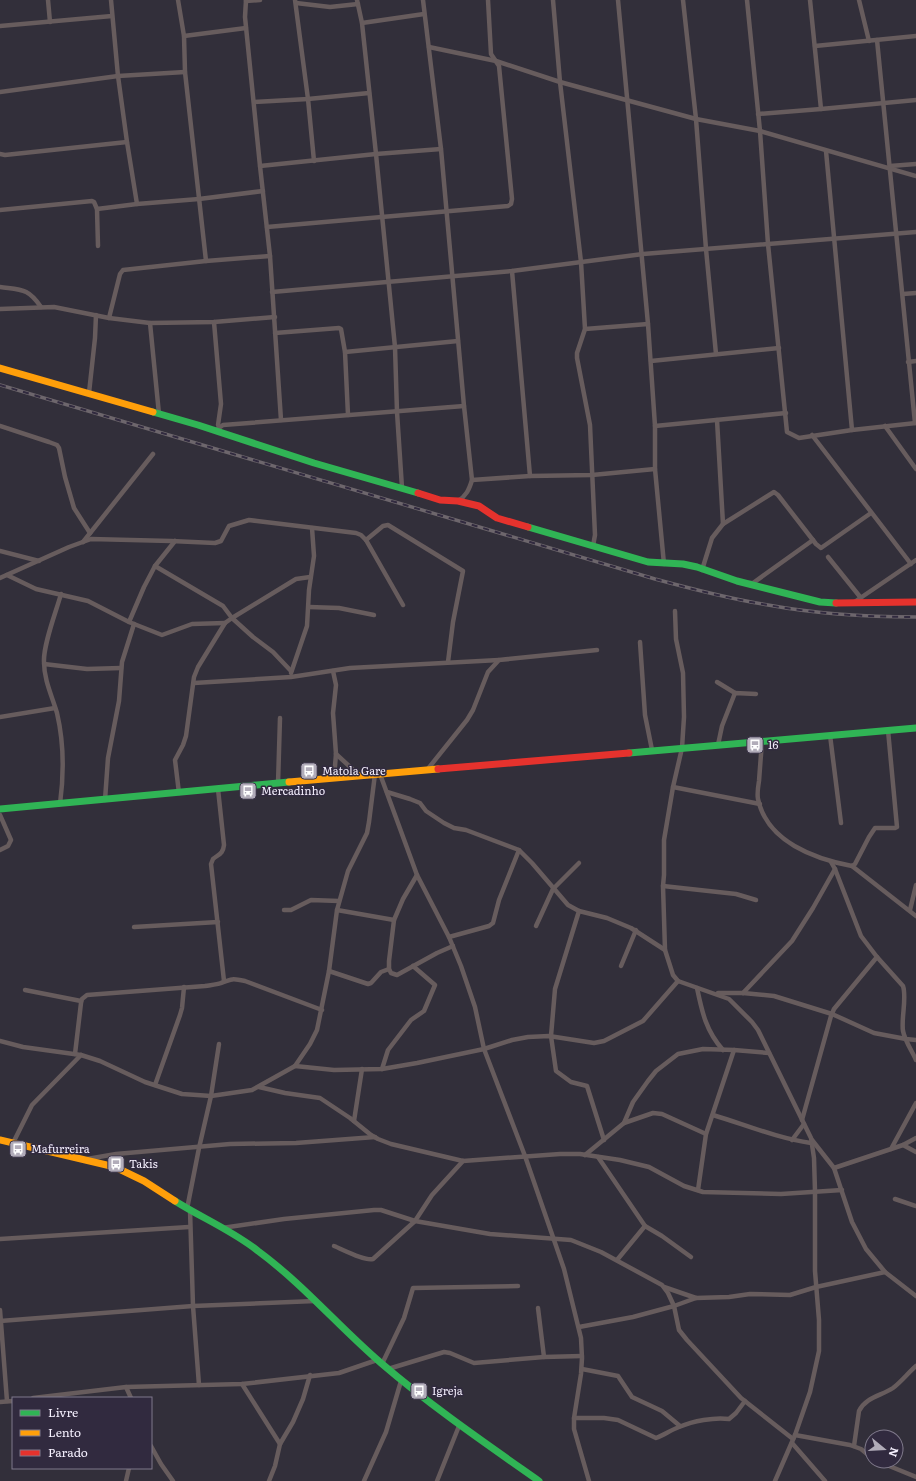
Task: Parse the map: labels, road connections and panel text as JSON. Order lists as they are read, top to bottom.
{
  "places": {
    "bus stop": [
      "16",
      "Matola Gare",
      "Mercadinho",
      "Mafurreira",
      "Takis",
      "Igreja"
    ]
  },
  "legend": ["Livre", "Lento", "Parado"],
  "north": "right"
}
